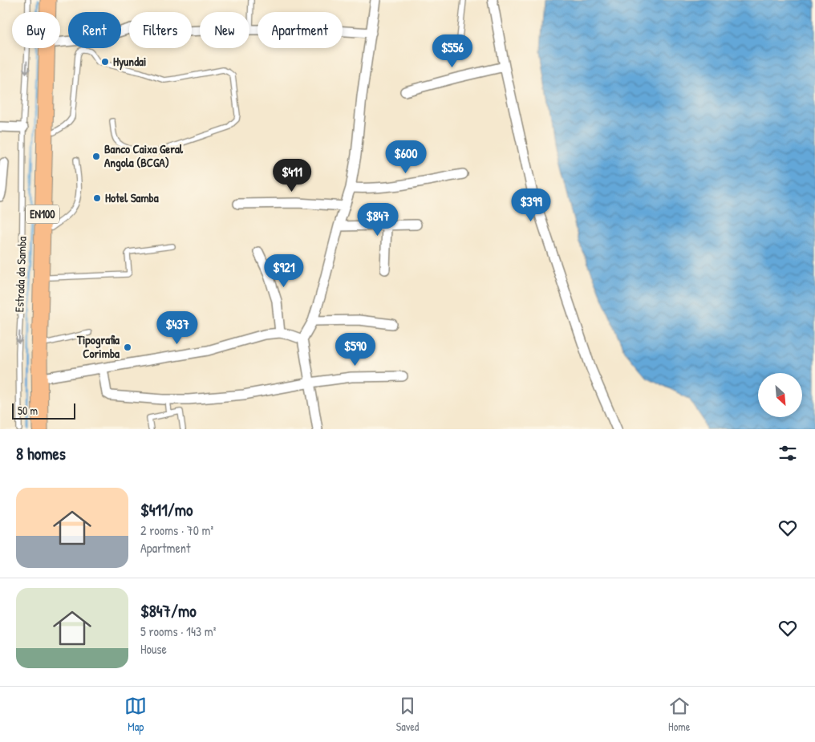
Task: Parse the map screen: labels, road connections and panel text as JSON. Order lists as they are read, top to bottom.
{
  "streets": {
    "main road": ["EN100", "Estrada da Samba"]
  },
  "one_way": ["Estrada da Samba"],
  "places": [
    "Hyundai",
    "Banco Caixa Geral Angola (BCGA)",
    "Hotel Samba",
    "Tipografia Corimba"
  ],
  "scale_bar": "50 m",
  "north": "bottom right",
  "page": {
    "chip": [
      "Buy",
      "Rent",
      "Filters",
      "New",
      "Apartment"
    ],
    "price": [
      "$556",
      "$600",
      "$411",
      "$399",
      "$847",
      "$921",
      "$437",
      "$590"
    ],
    "scale": "50 m",
    "heading": "8 homes",
    "list": [
      {
        "name": "$411/mo",
        "note": "2 rooms · 70 m² · Apartment"
      },
      {
        "name": "$847/mo",
        "note": "5 rooms · 143 m² · House"
      }
    ],
    "tabs": ["Map", "Saved", "Home"]
  }
}
